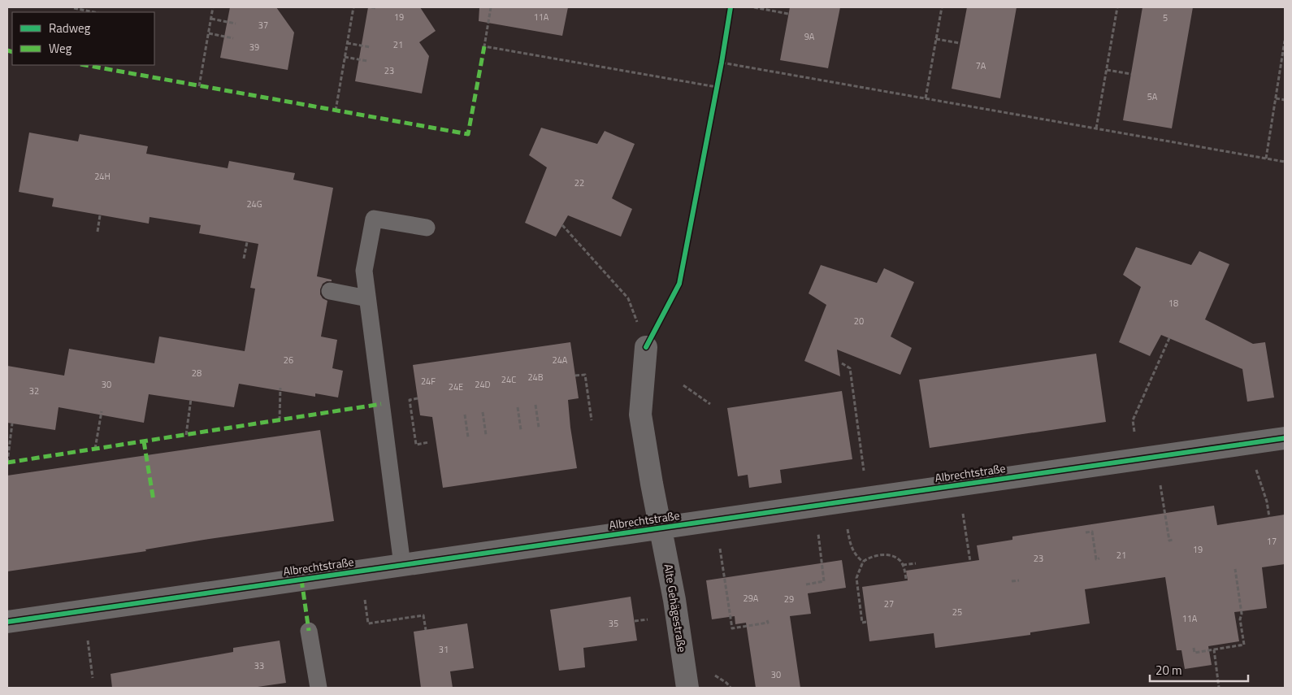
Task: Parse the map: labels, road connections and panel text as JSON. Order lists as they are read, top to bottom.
{
  "streets": {
    "street": ["Albrechtstraße", "Alte Gehägestraße"]
  },
  "crossings": [
    ["Albrechtstraße", "Alte Gehägestraße"]
  ],
  "house_numbers": [
    "19",
    "11A",
    "5",
    "37",
    "9A",
    "21",
    "39",
    "7A",
    "23",
    "5A",
    "24H",
    "22",
    "24G",
    "18",
    "20",
    "26",
    "24A",
    "28",
    "24B",
    "24C",
    "24F",
    "30",
    "24D",
    "24E",
    "32",
    "17",
    "19",
    "21",
    "23",
    "29A",
    "29",
    "27",
    "25",
    "11A",
    "35",
    "31",
    "33",
    "30"
  ],
  "legend": ["Radweg", "Weg"],
  "scale_bar": "20 m"
}
